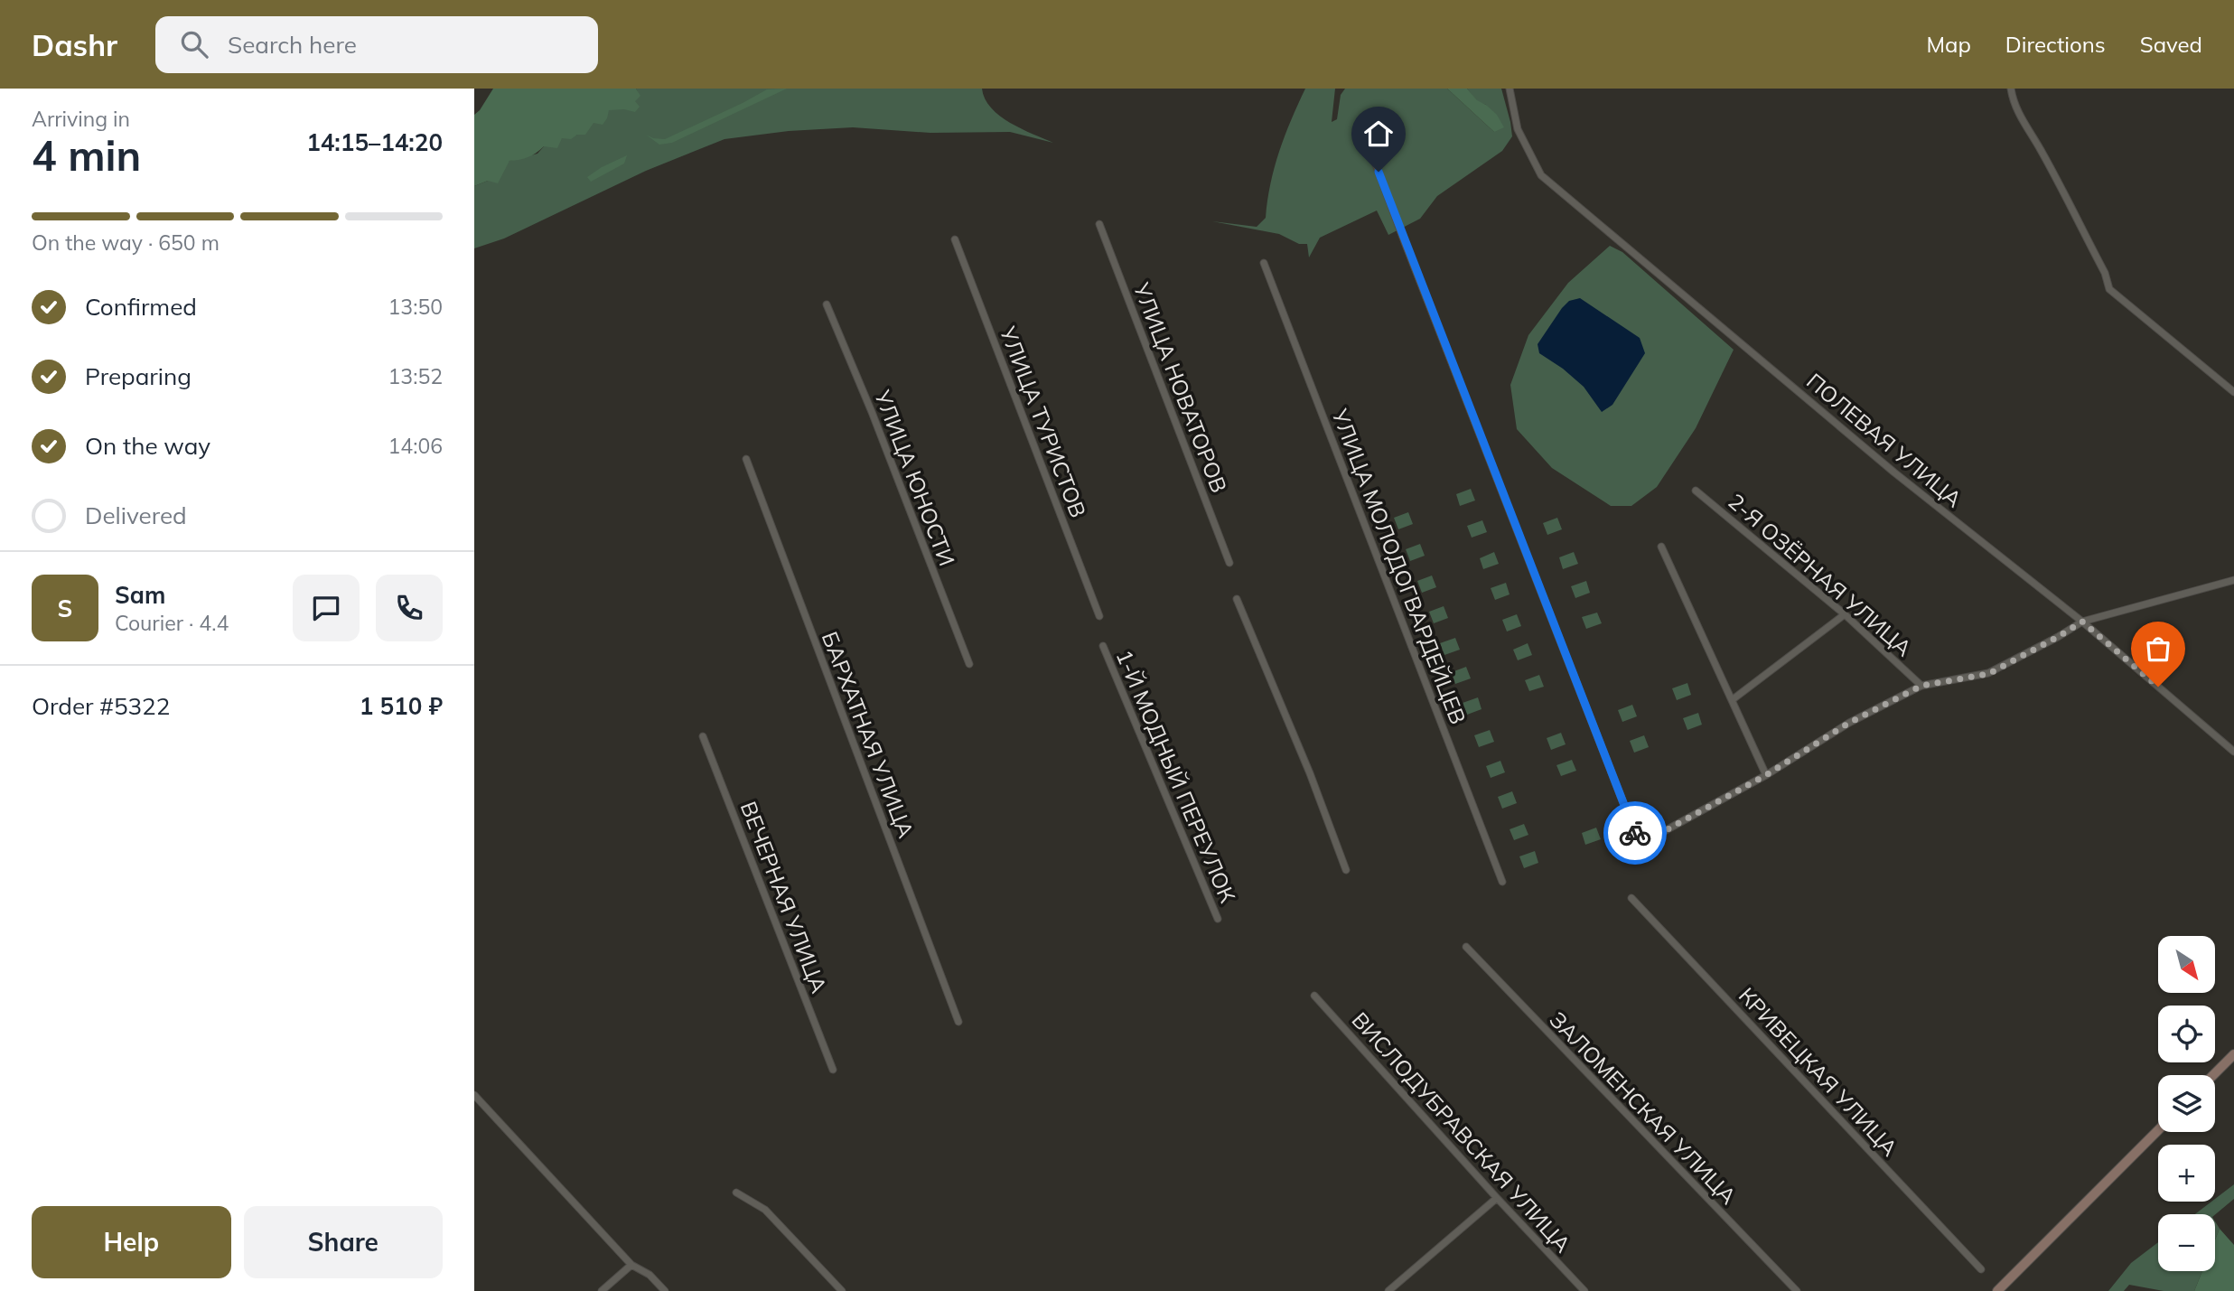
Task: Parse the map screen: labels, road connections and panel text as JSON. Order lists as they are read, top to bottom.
{
  "streets": {
    "street": [
      "УЛИЦА НОВАТОРОВ",
      "УЛИЦА ТУРИСТОВ",
      "ПОЛЕВАЯ УЛИЦА",
      "УЛИЦА ЮНОСТИ",
      "УЛИЦА МОЛОДОГВАРДЕЙЦЕВ",
      "2-Я ОЗЁРНАЯ УЛИЦА",
      "БАРХАТНАЯ УЛИЦА",
      "1-Й МОДНЫЙ ПЕРЕУЛОК",
      "ВЕЧЕРНАЯ УЛИЦА",
      "КРИВЕЦКАЯ УЛИЦА",
      "ЗАЛОМЕНСКАЯ УЛИЦА",
      "ВИСЛОДУБРАВСКАЯ УЛИЦА"
    ]
  },
  "north": "bottom right",
  "page": {
    "header": "Dashr",
    "search": "Search here",
    "nav": ["Map", "Directions", "Saved"],
    "heading": ["4 min", "Arriving in", "14:15–14:20"],
    "panel": [
      "Sam",
      "Courier · 4.4",
      "Order #5322",
      "1 510 ₽"
    ],
    "bar": "On the way · 650 m",
    "list": [
      ["Confirmed", "13:50"],
      ["Preparing", "13:52"],
      ["On the way", "14:06"],
      "Delivered"
    ],
    "round": "S",
    "map_buttons": ["+", "−"],
    "buttons": ["Help", "Share"]
  }
}
